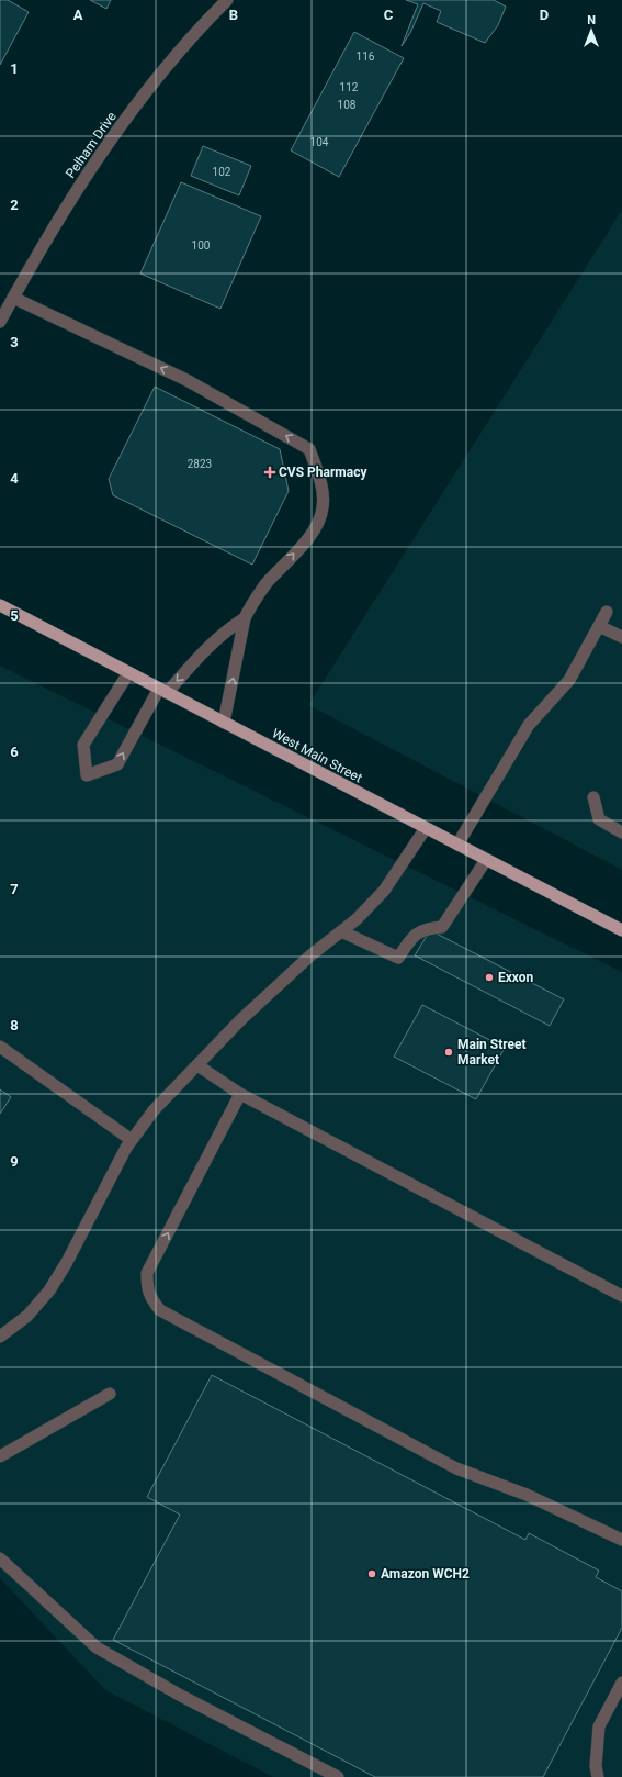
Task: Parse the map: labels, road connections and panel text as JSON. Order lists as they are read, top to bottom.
{
  "streets": {
    "main road": ["West Main Street"],
    "street": ["Pelham Drive"]
  },
  "places": {
    "health": ["CVS Pharmacy"],
    "other": ["Exxon", "Main Street Market", "Amazon WCH2"]
  },
  "house_numbers": [
    "116",
    "112",
    "108",
    "104",
    "102",
    "100",
    "2823"
  ],
  "north": "top",
  "grid": {
    "columns": [
      "A",
      "B",
      "C",
      "D"
    ],
    "rows": [
      "1",
      "2",
      "3",
      "4",
      "5",
      "6",
      "7",
      "8",
      "9"
    ]
  }
}
